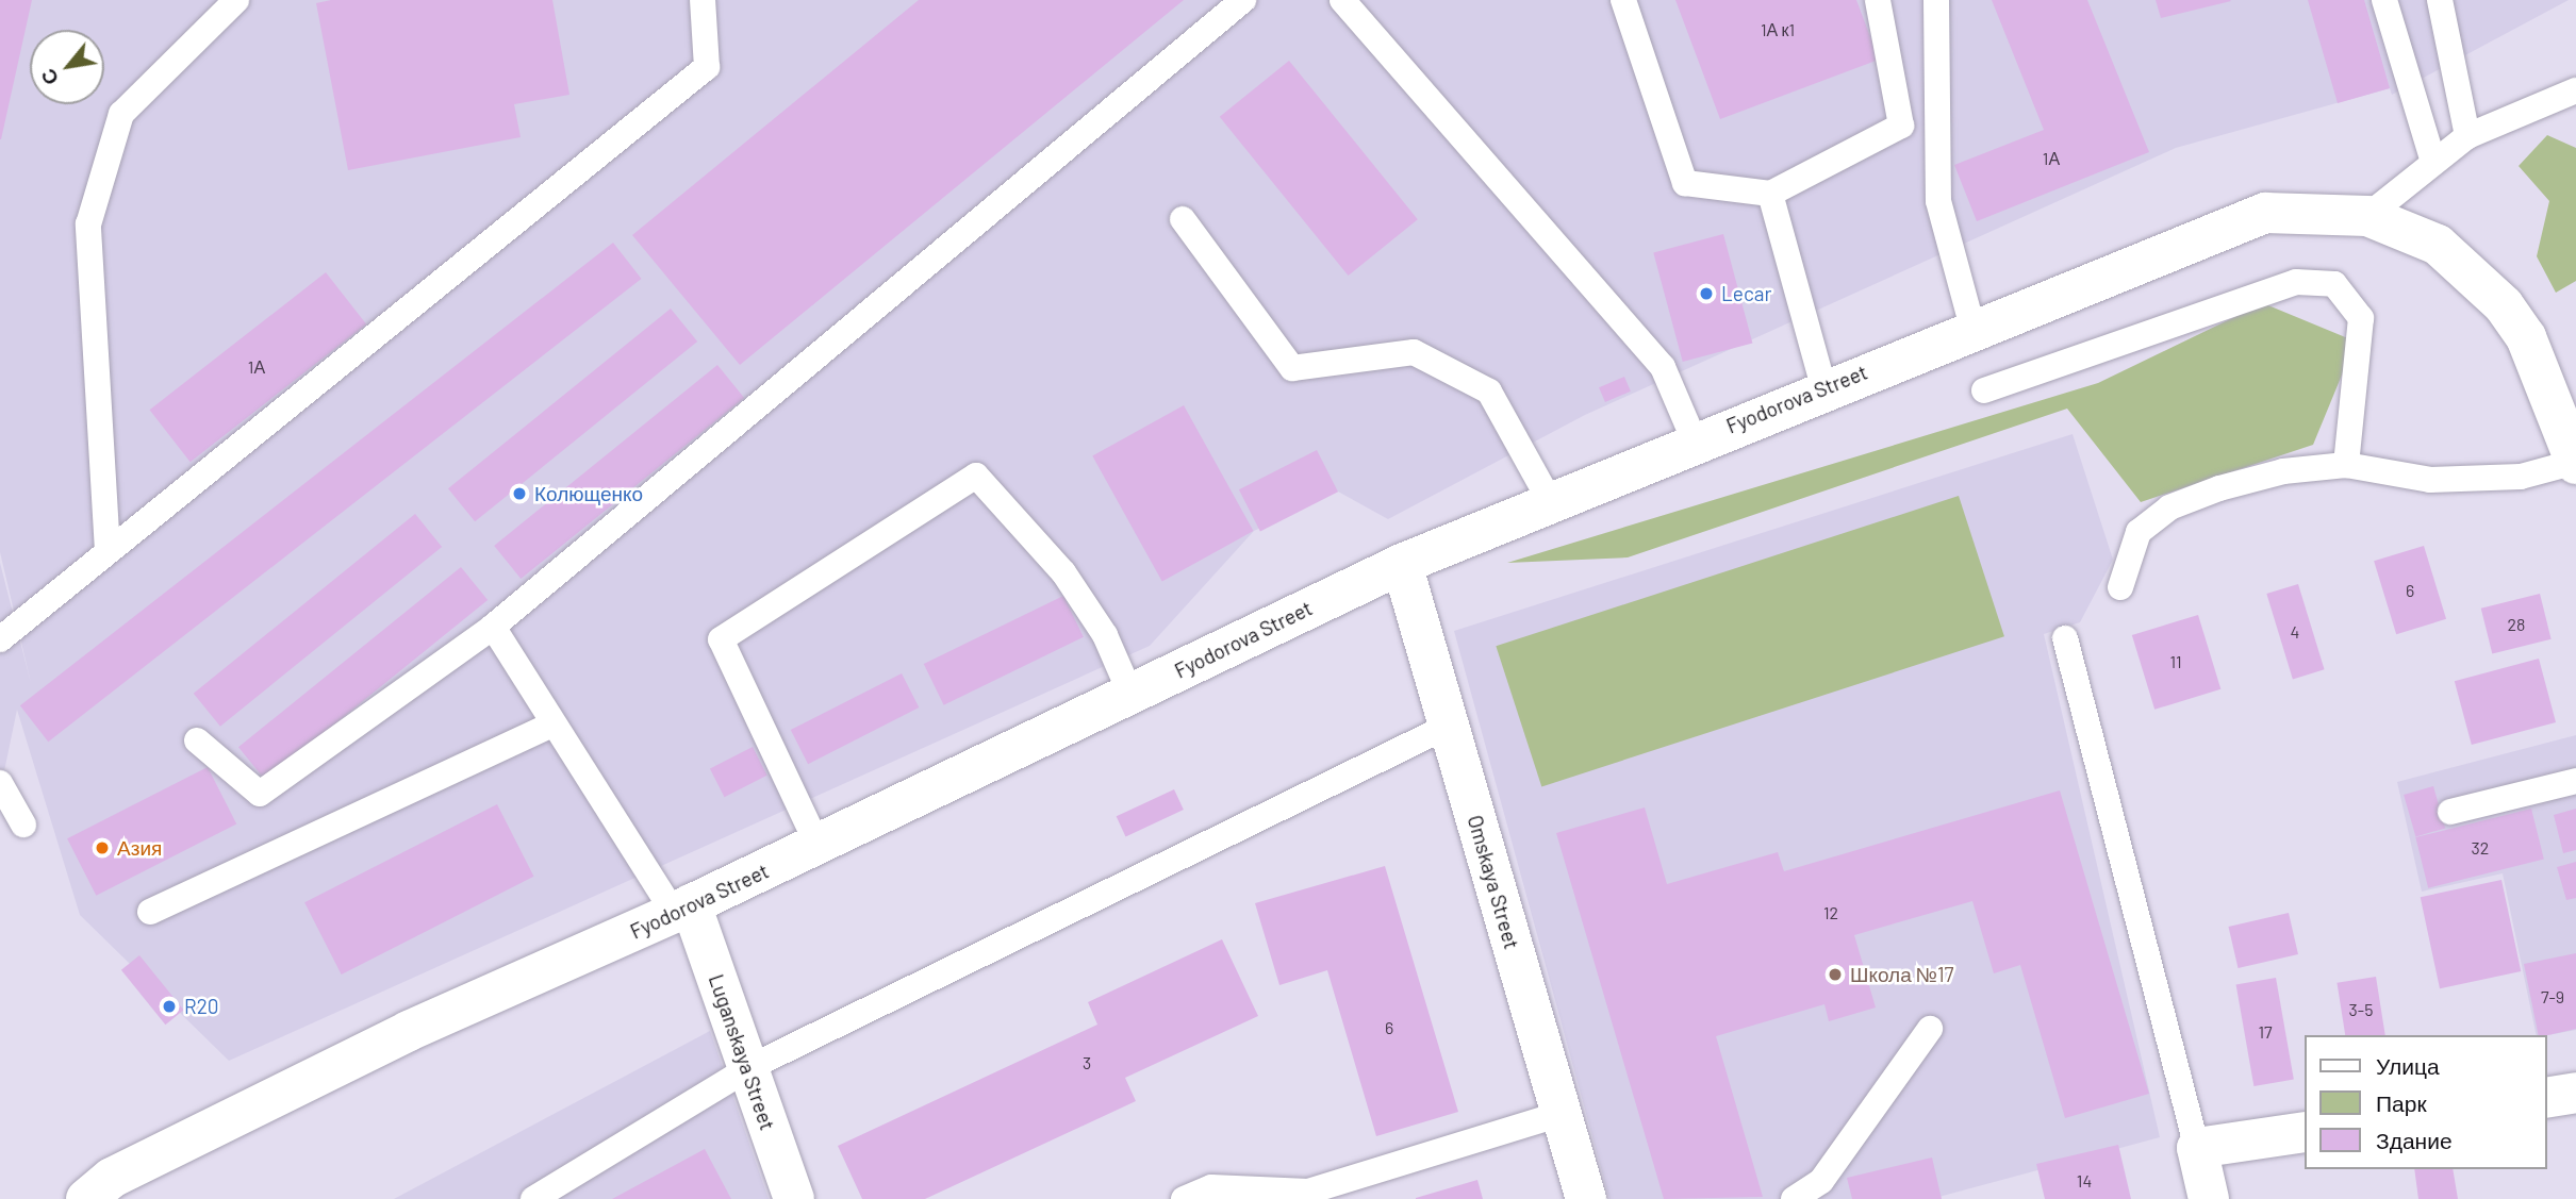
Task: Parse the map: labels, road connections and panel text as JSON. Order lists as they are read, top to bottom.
{
  "streets": {
    "main road": ["Fyodorova Street", "Omskaya Street", "Luganskaya Street"]
  },
  "crossings": [
    ["Fyodorova Street", "Omskaya Street"],
    ["Fyodorova Street", "Luganskaya Street"]
  ],
  "places": [
    "Lecar",
    "Колющенко",
    "Азия",
    "Школа №17",
    "R20"
  ],
  "house_numbers": [
    "1А к1",
    "1А",
    "1А",
    "6",
    "28",
    "4",
    "11",
    "32",
    "12",
    "7-9",
    "3-5",
    "6",
    "17",
    "3",
    "14"
  ],
  "legend": ["Улица", "Парк", "Здание"],
  "north": "bottom left"
}
